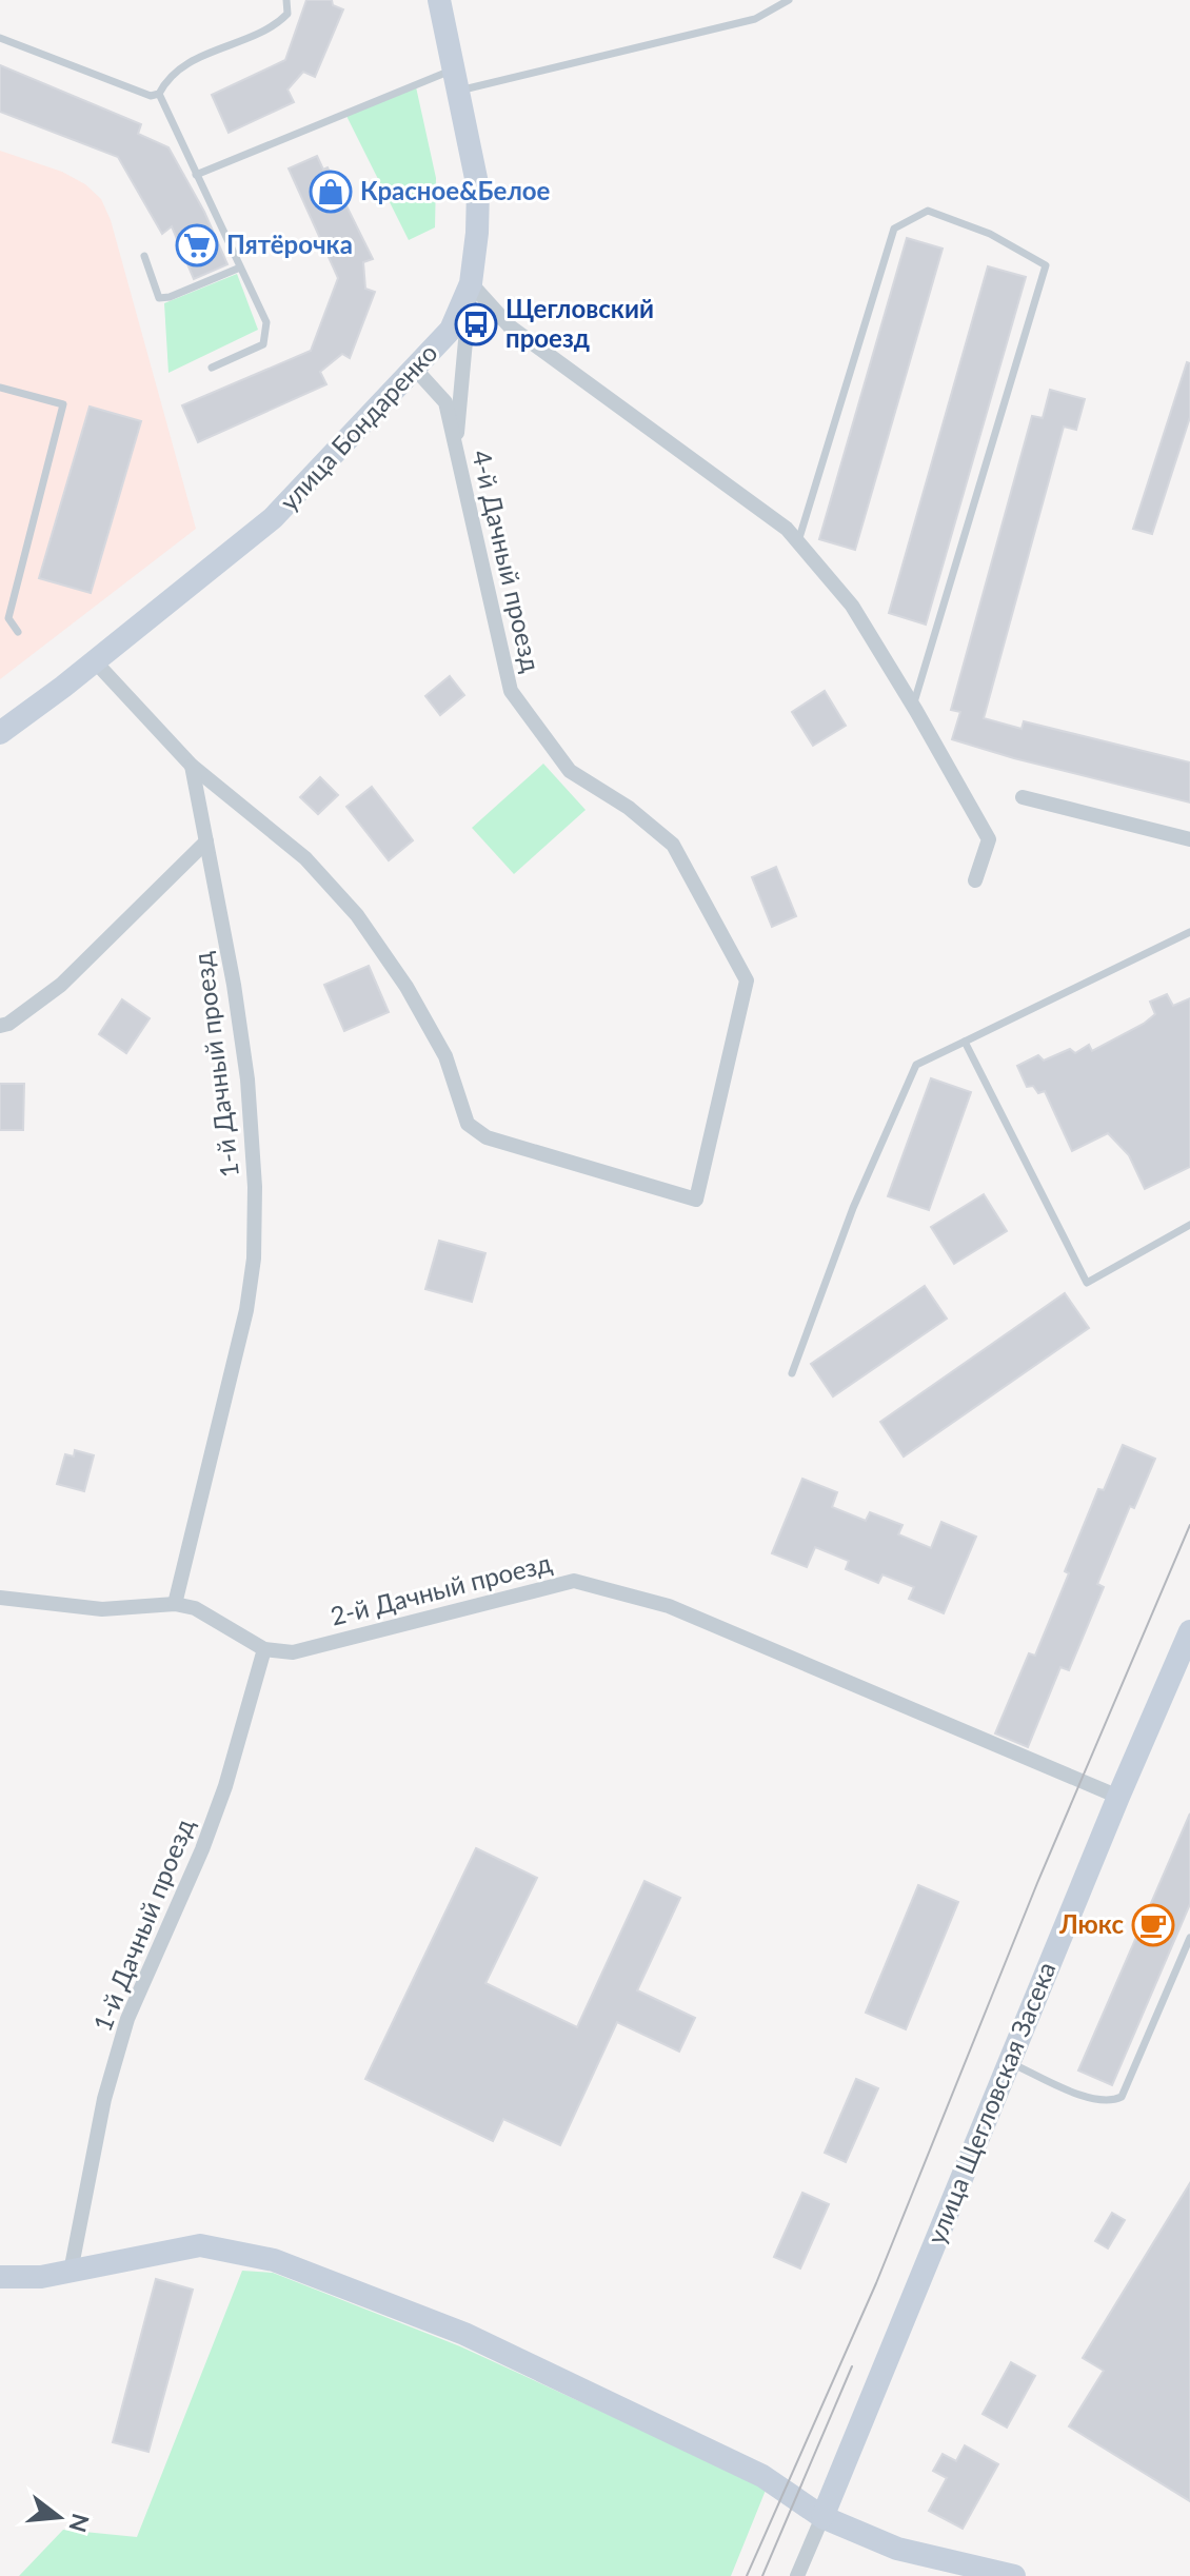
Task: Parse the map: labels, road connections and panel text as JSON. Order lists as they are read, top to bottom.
{
  "streets": {
    "street": [
      "улица Бондаренко",
      "4-й Дачный проезд",
      "1-й Дачный проезд",
      "2-й Дачный проезд",
      "улица Щегловская Засека"
    ]
  },
  "crossings": [
    ["улица Бондаренко", "4-й Дачный проезд"],
    ["4-й Дачный проезд", "1-й Дачный проезд"],
    ["1-й Дачный проезд", "2-й Дачный проезд"],
    ["2-й Дачный проезд", "улица Щегловская Засека"]
  ],
  "places": {
    "shop": ["Красное&Белое"],
    "supermarket": ["Пятёрочка"],
    "bus stop": ["Щегловский проезд"],
    "cafe": ["Люкс"]
  },
  "north": "right"
}
